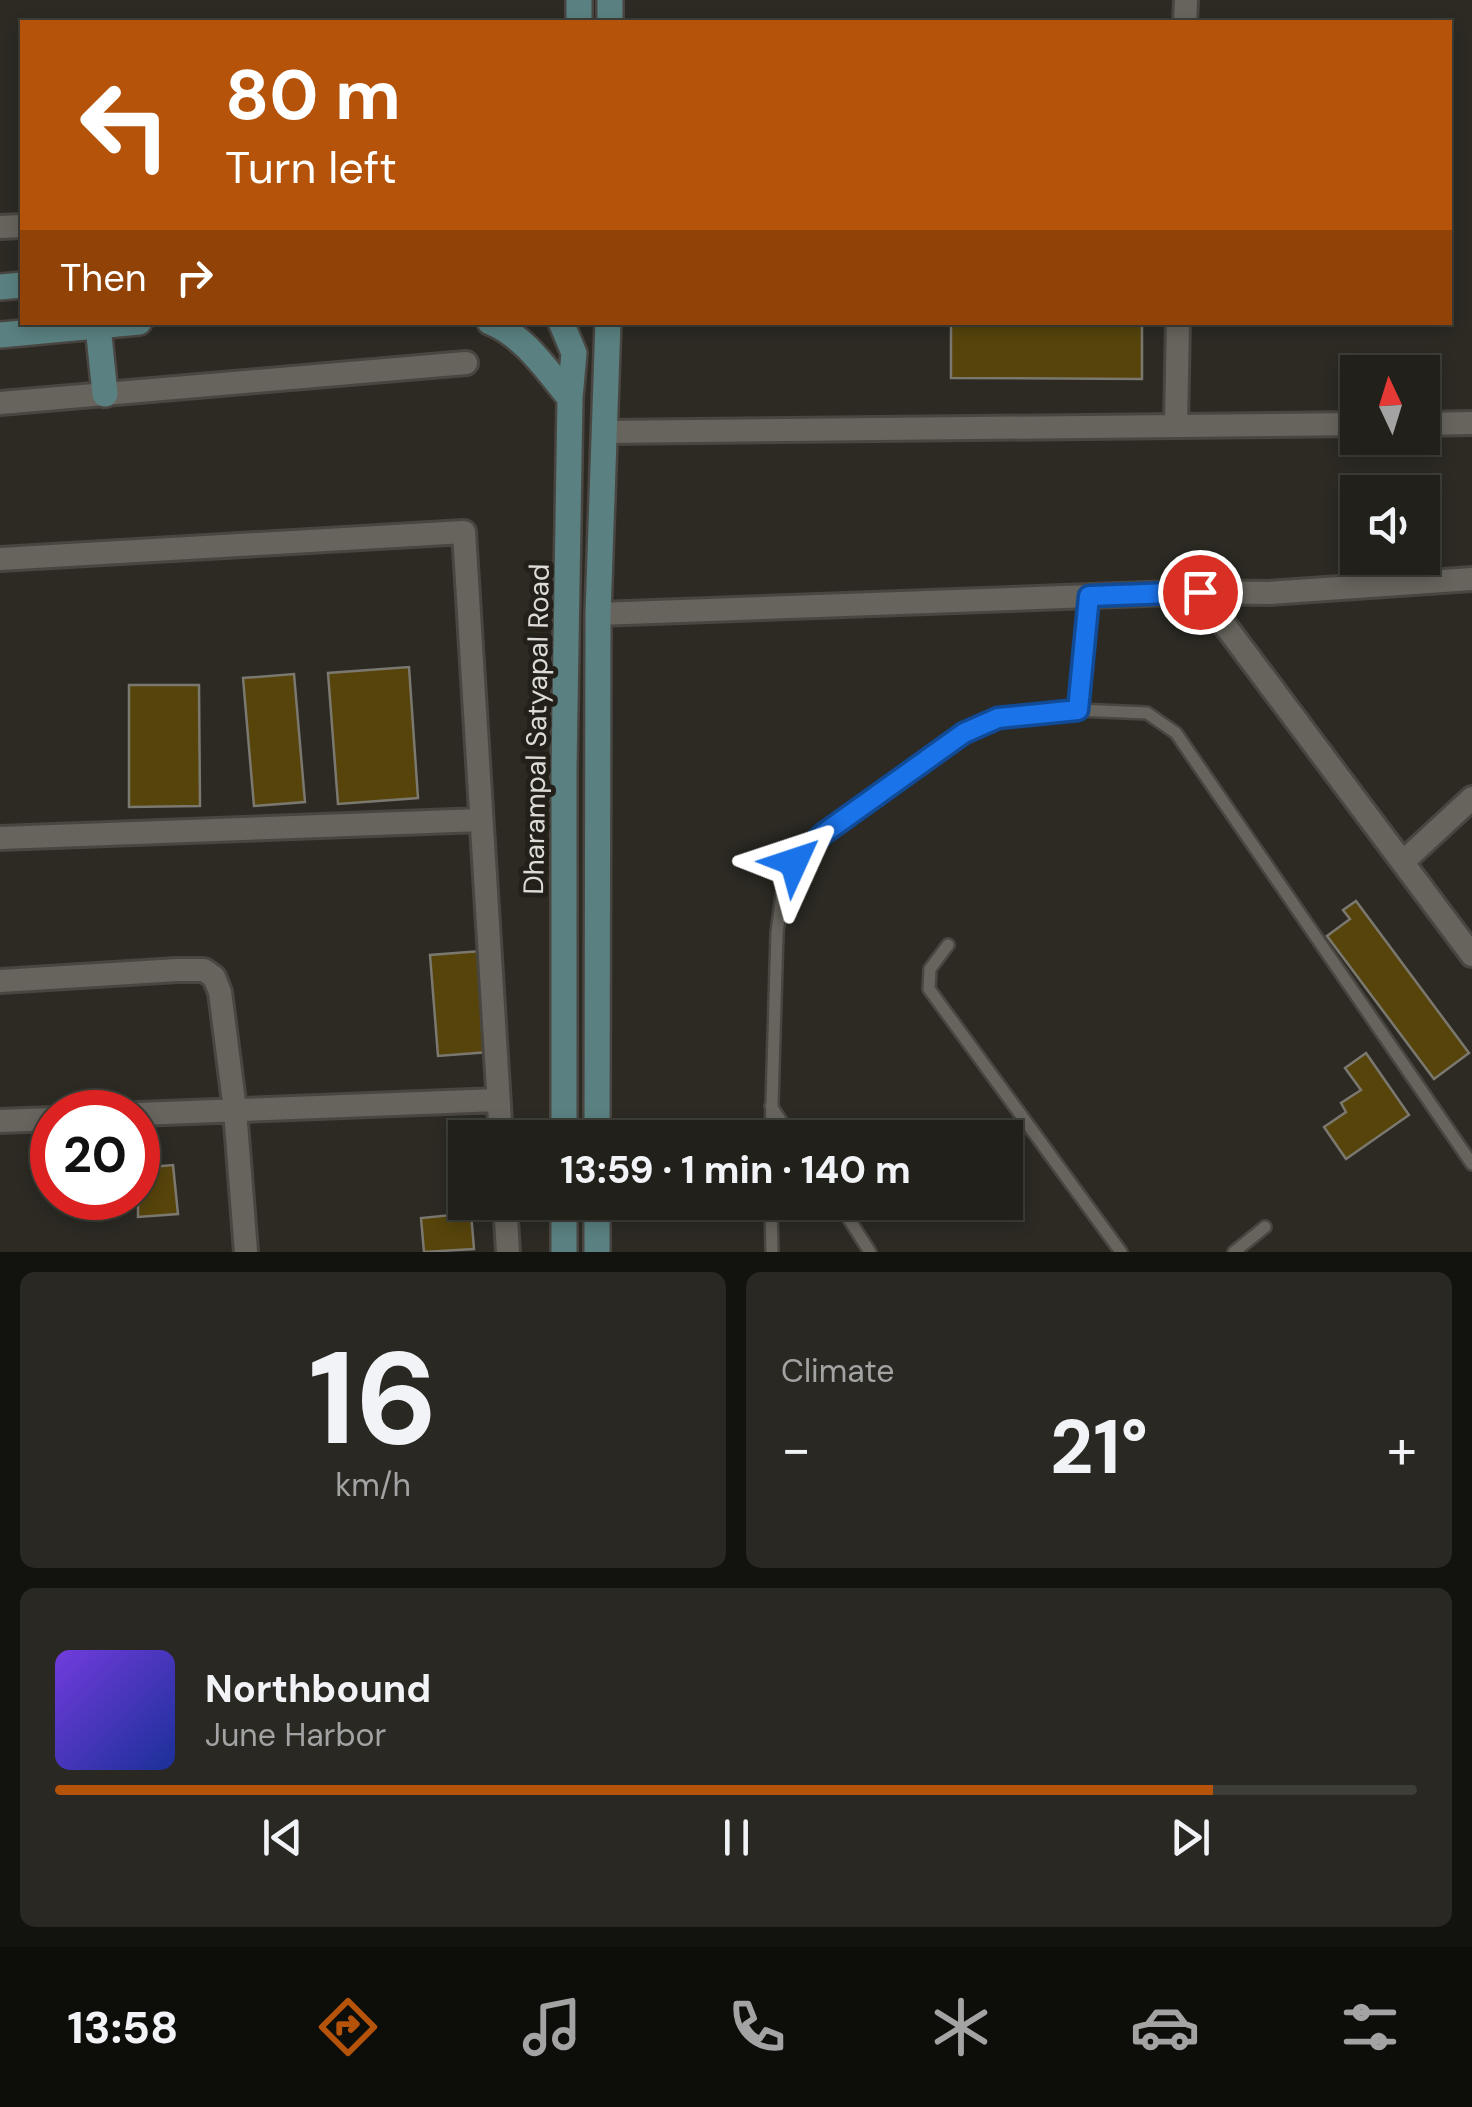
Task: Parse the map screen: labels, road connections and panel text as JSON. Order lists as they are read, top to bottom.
{
  "streets": {
    "street": ["Dharampal Satyapal Road"]
  },
  "north": "top",
  "page": {
    "turn": ["80 m", "Turn left"],
    "then": "Then",
    "limit": "20",
    "trip": "13:59 · 1 min · 140 m",
    "tile": [
      ["16", "km/h"],
      "Climate"
    ],
    "heat": ["−", "21°", "+"],
    "song": ["Northbound", "June Harbor"],
    "tabs": "13:58"
  }
}
